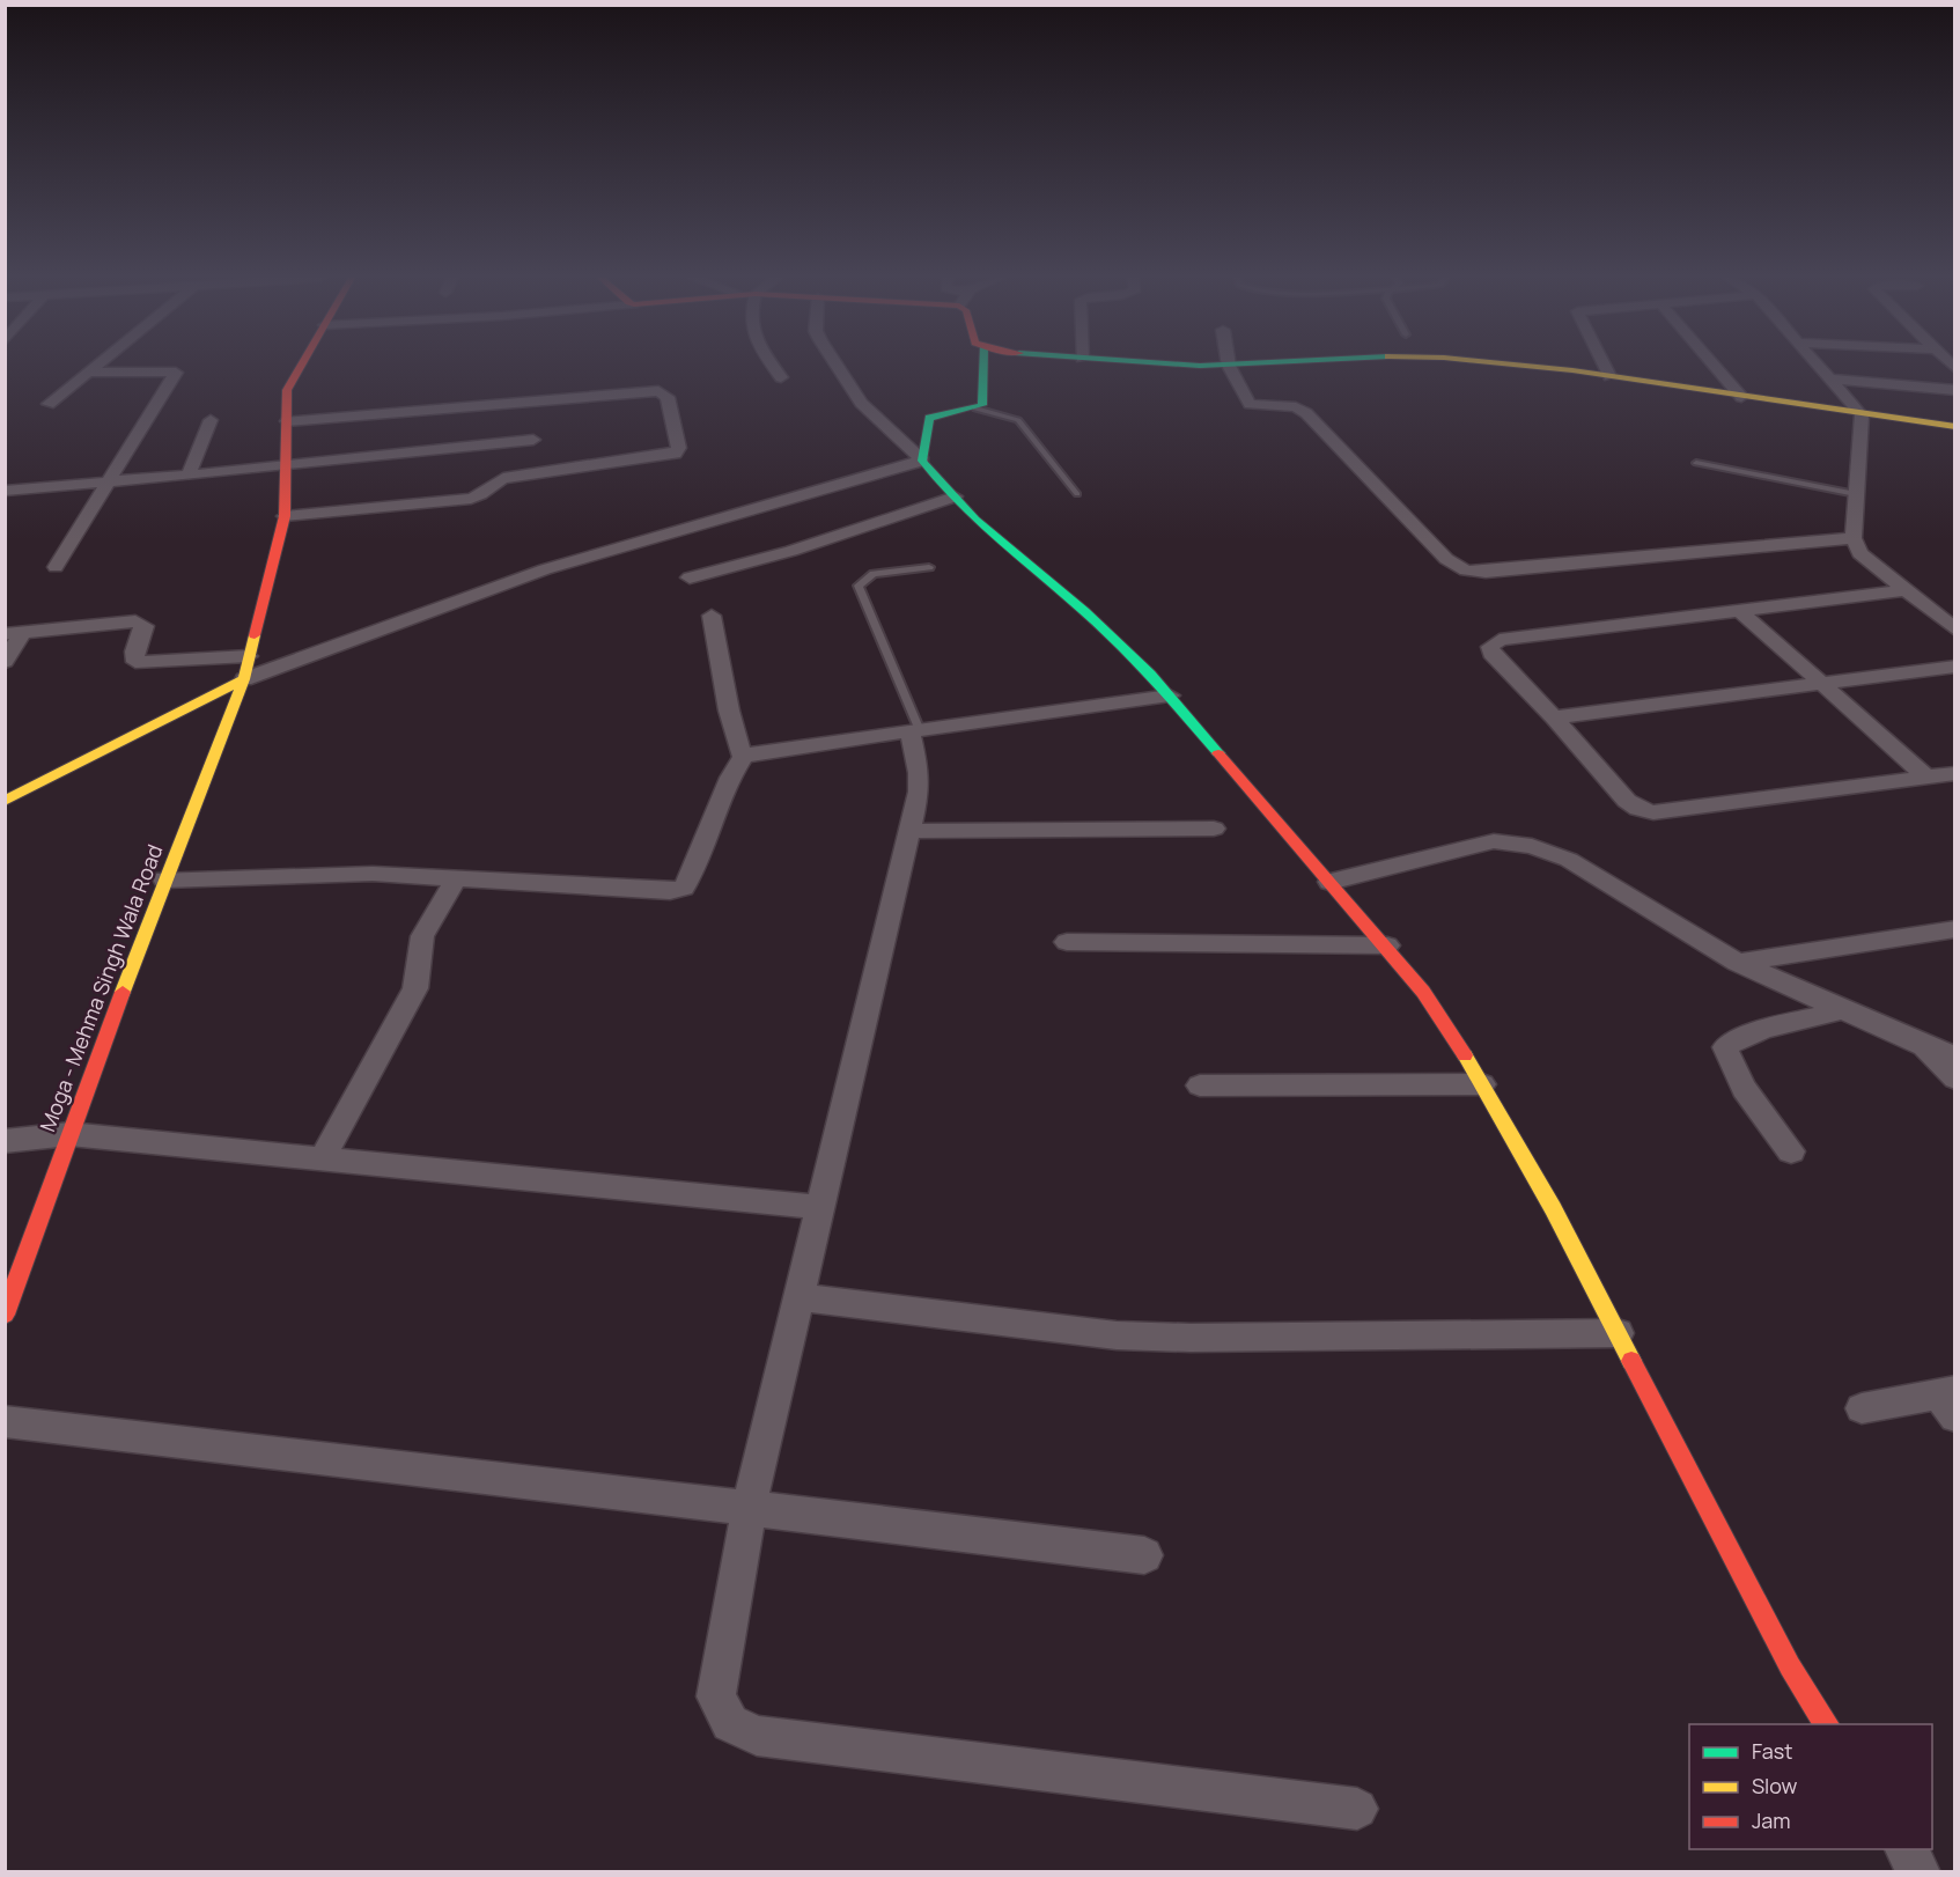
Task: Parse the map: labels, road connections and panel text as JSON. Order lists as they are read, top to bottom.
{
  "streets": {
    "street": ["Moga - Mehma Singh Wala Road"]
  },
  "legend": ["Fast", "Slow", "Jam"]
}
